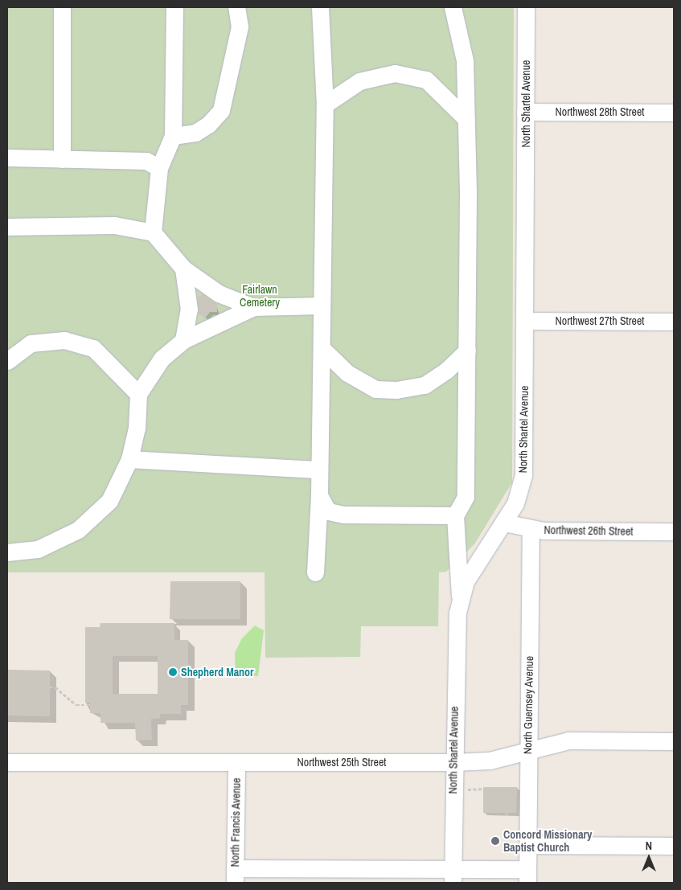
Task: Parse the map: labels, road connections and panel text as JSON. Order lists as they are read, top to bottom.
{
  "streets": {
    "street": [
      "North Shartel Avenue",
      "Northwest 28th Street",
      "Northwest 27th Street",
      "Northwest 26th Street",
      "North Guernsey Avenue",
      "Northwest 25th Street",
      "North Francis Avenue"
    ]
  },
  "crossings": [
    ["North Shartel Avenue", "Northwest 28th Street"],
    ["North Shartel Avenue", "Northwest 27th Street"],
    ["North Shartel Avenue", "Northwest 26th Street"],
    ["North Shartel Avenue", "Northwest 25th Street"],
    ["Northwest 26th Street", "North Guernsey Avenue"],
    ["North Guernsey Avenue", "Northwest 25th Street"],
    ["Northwest 25th Street", "North Francis Avenue"]
  ],
  "parks": ["Fairlawn Cemetery"],
  "places": ["Shepherd Manor", "Concord Missionary Baptist Church"],
  "north": "top"
}
